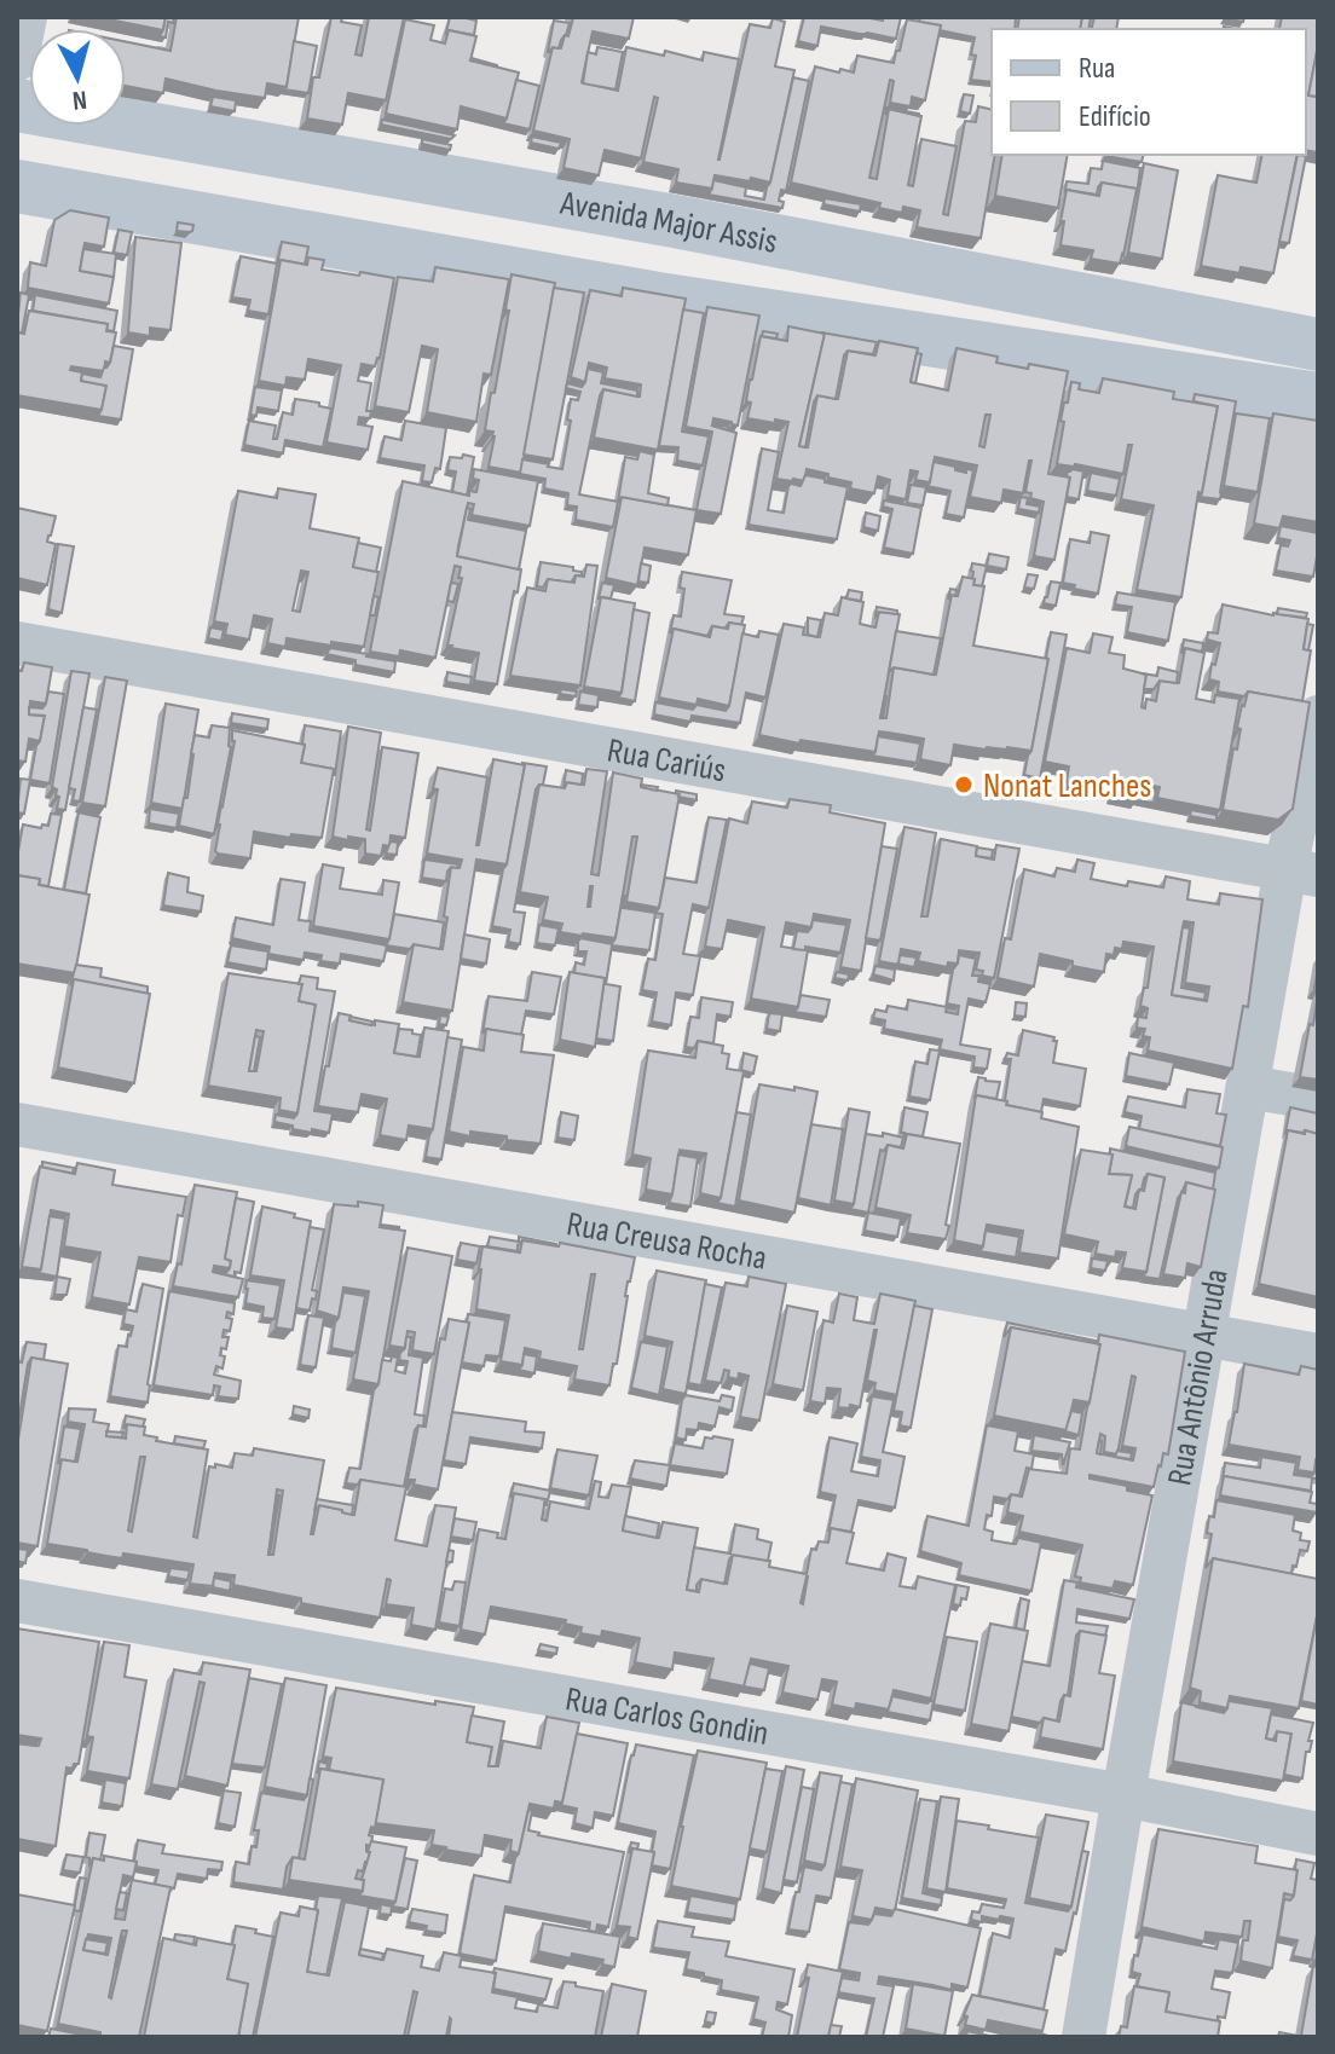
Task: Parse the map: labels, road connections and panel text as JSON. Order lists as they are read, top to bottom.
{
  "streets": {
    "street": [
      "Avenida Major Assis",
      "Rua Cariús",
      "Rua Creusa Rocha",
      "Rua Antônio Arruda",
      "Rua Carlos Gondin"
    ]
  },
  "crossings": [
    ["Rua Cariús", "Rua Antônio Arruda"],
    ["Rua Creusa Rocha", "Rua Antônio Arruda"],
    ["Rua Antônio Arruda", "Rua Carlos Gondin"]
  ],
  "places": ["Nonat Lanches"],
  "legend": ["Rua", "Edifício"],
  "north": "bottom"
}
